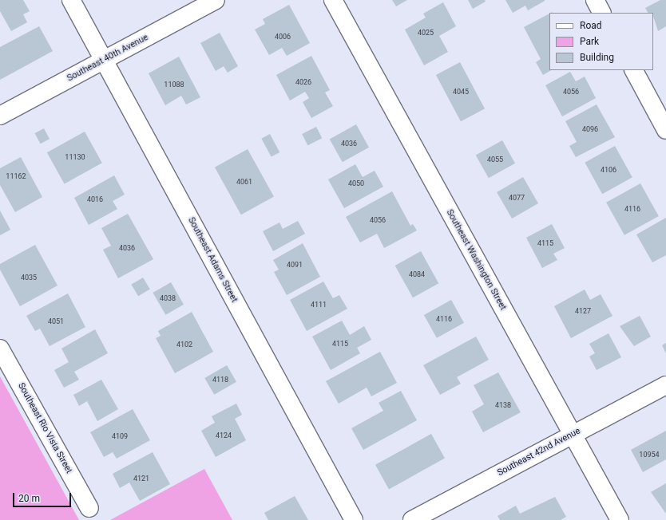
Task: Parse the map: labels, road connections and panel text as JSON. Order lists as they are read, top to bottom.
{
  "streets": {
    "street": [
      "Southeast 40th Avenue",
      "Southeast Adams Street",
      "Southeast Washington Street",
      "Southeast Rio Vista Street",
      "Southeast 42nd Avenue"
    ]
  },
  "crossings": [
    ["Southeast 40th Avenue", "Southeast Adams Street"],
    ["Southeast Washington Street", "Southeast 42nd Avenue"]
  ],
  "house_numbers": [
    "4025",
    "4006",
    "4026",
    "11088",
    "4045",
    "4056",
    "4096",
    "4036",
    "11130",
    "4055",
    "4106",
    "11162",
    "4061",
    "4050",
    "4077",
    "4016",
    "4116",
    "4056",
    "4115",
    "4036",
    "4091",
    "4084",
    "4035",
    "4038",
    "4111",
    "4127",
    "4116",
    "4051",
    "4115",
    "4102",
    "4118",
    "4138",
    "4124",
    "4109",
    "10954",
    "4121"
  ],
  "legend": ["Road", "Park", "Building"],
  "scale_bar": "20 m"
}
